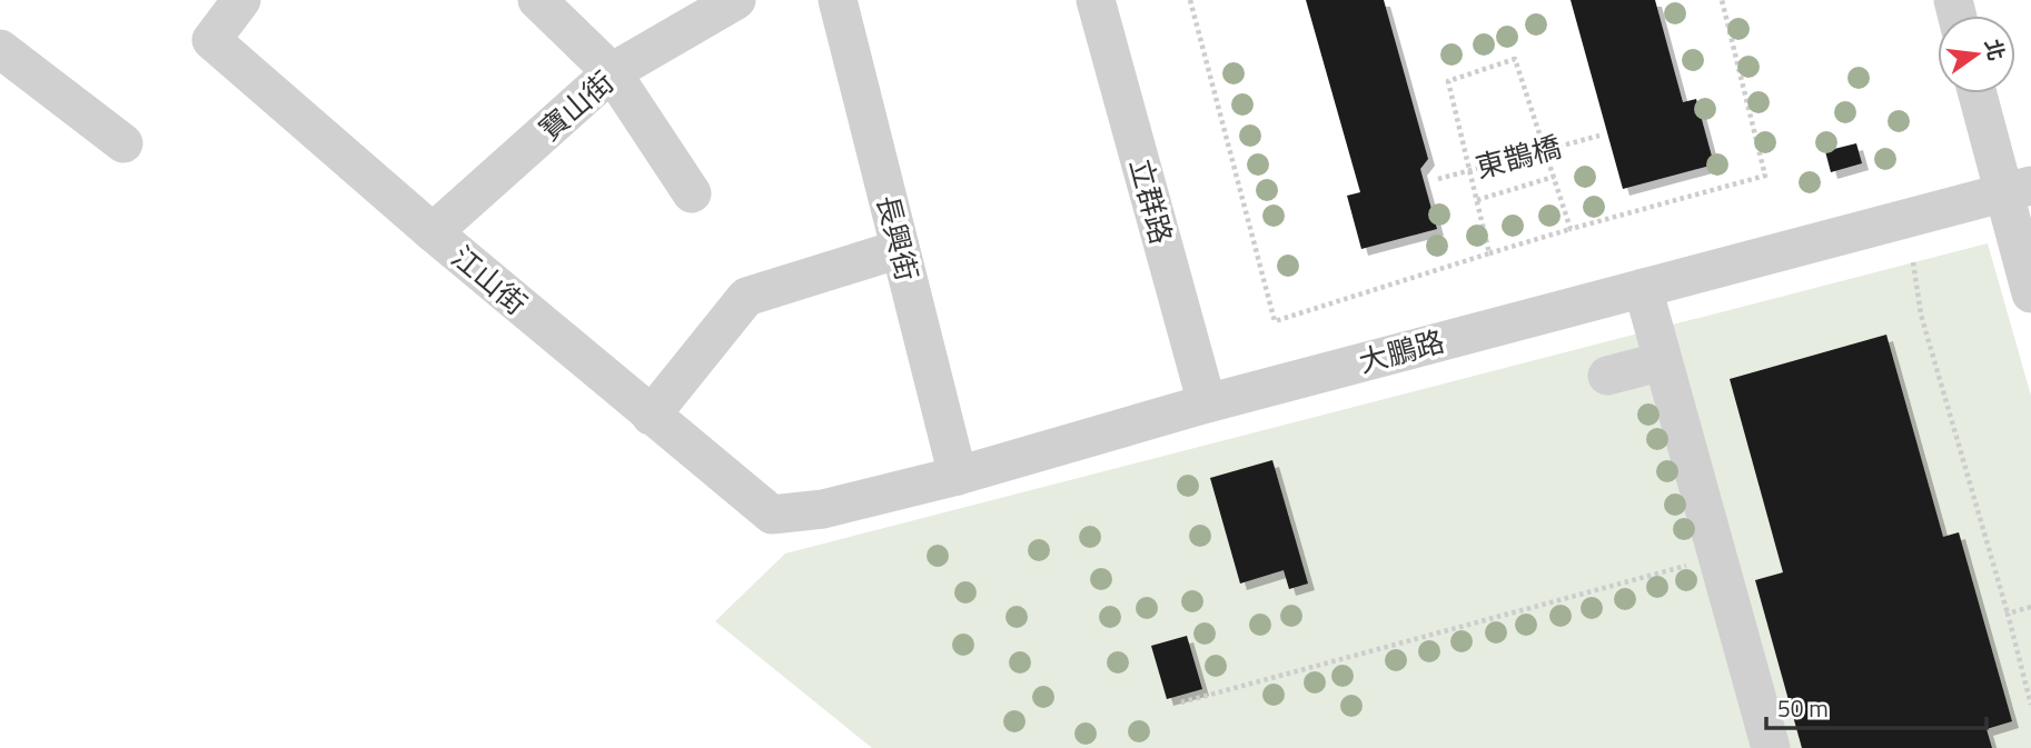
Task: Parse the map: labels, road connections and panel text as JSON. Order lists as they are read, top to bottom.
{
  "streets": {
    "street": [
      "寶山街",
      "立群路",
      "長興街",
      "江山街",
      "大鵬路"
    ],
    "path": ["東鵲橋"]
  },
  "crossings": [
    ["寶山街", "江山街"],
    ["立群路", "大鵬路"],
    ["長興街", "大鵬路"],
    ["江山街", "大鵬路"]
  ],
  "scale_bar": "50 m",
  "north": "right"
}
